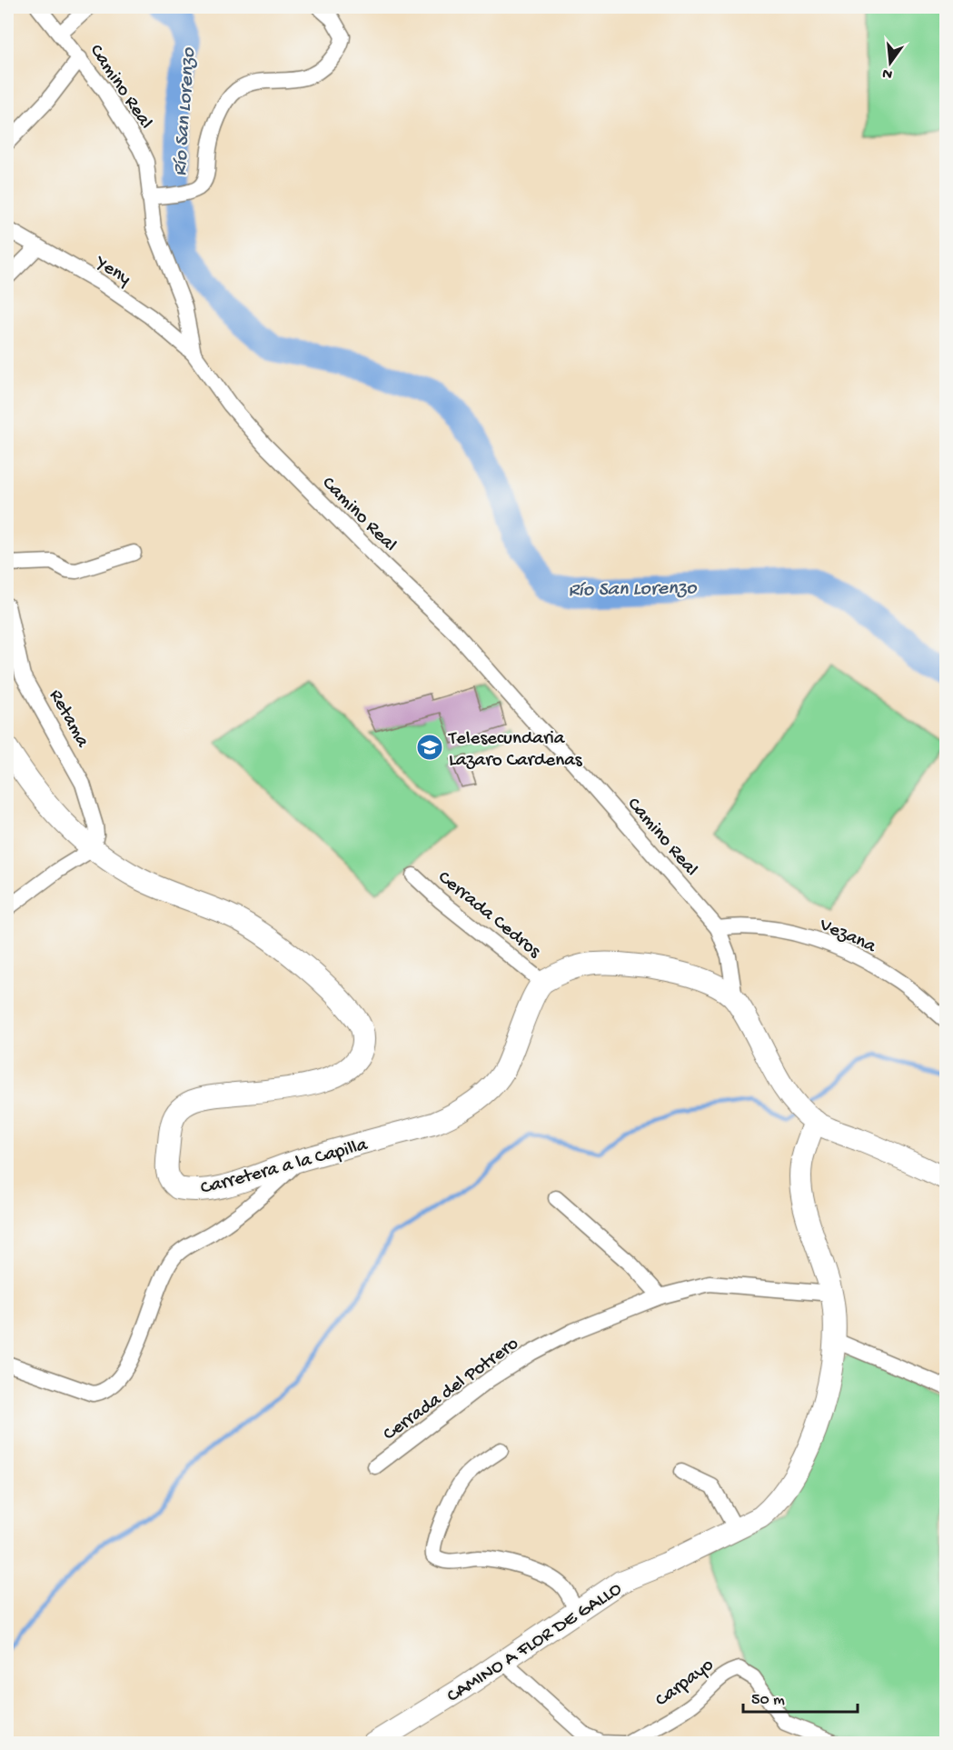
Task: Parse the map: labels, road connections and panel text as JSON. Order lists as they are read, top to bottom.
{
  "streets": {
    "street": [
      "Camino Real",
      "Yeny",
      "Retama",
      "Cerrada Cedros",
      "Vezana",
      "Carretera a la Capilla",
      "Cerrada del Potrero",
      "CAMINO A FLOR DE GALLO",
      "Carpayo"
    ]
  },
  "crossings": [
    ["Camino Real", "Yeny"],
    ["Camino Real", "Vezana"],
    ["Retama", "Carretera a la Capilla"],
    ["Cerrada Cedros", "Carretera a la Capilla"],
    ["Cerrada del Potrero", "CAMINO A FLOR DE GALLO"]
  ],
  "water": ["Río San Lorenzo"],
  "places": {
    "school or university": ["Telesecundaria Lazaro Cardenas"]
  },
  "scale_bar": "50 m",
  "north": "bottom"
}
